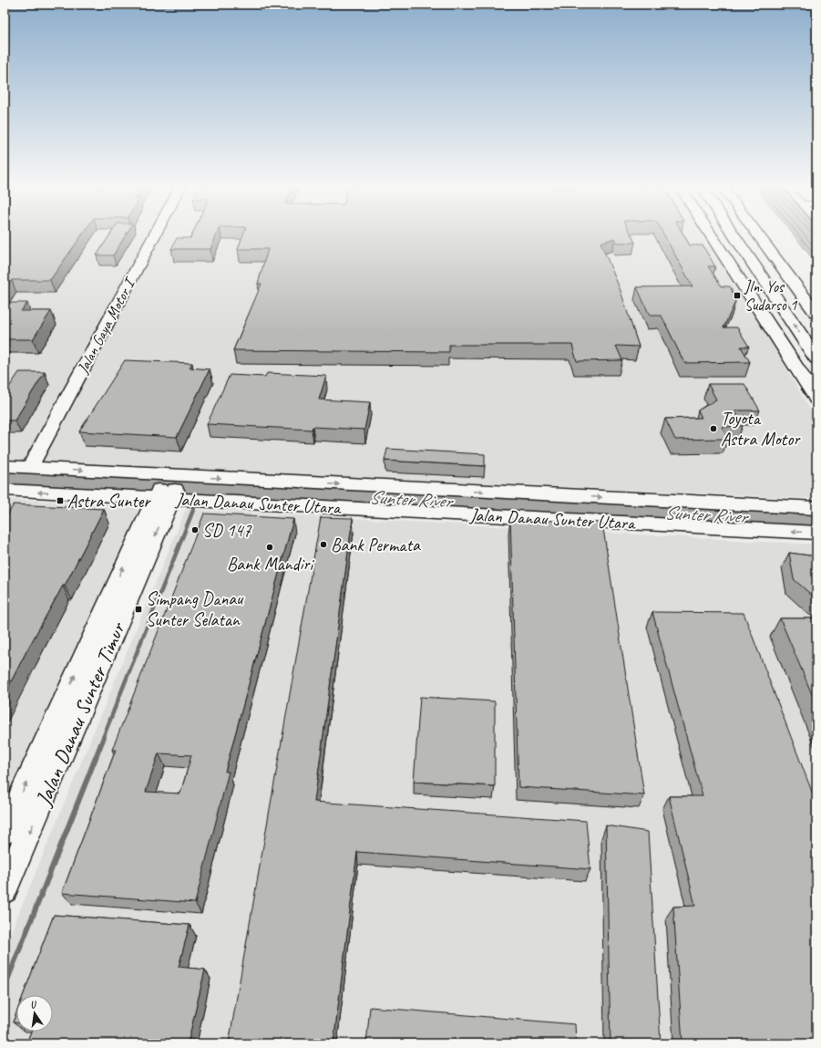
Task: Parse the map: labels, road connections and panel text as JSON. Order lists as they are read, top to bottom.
{
  "streets": {
    "main road": ["Jalan Gaya Motor I", "Jalan Danau Sunter Utara", "Jalan Danau Sunter Timur"]
  },
  "crossings": [
    ["Jalan Gaya Motor I", "Jalan Danau Sunter Utara"],
    ["Jalan Danau Sunter Utara", "Jalan Danau Sunter Timur"]
  ],
  "water": ["Sunter River"],
  "places": {
    "transit": ["Jln. Yos Sudarso 1", "Astra Sunter", "Simpang Danau Sunter Selatan"],
    "other": [
      "Toyota Astra Motor",
      "SD 147",
      "Bank Permata",
      "Bank Mandiri"
    ]
  },
  "north": "top"
}
